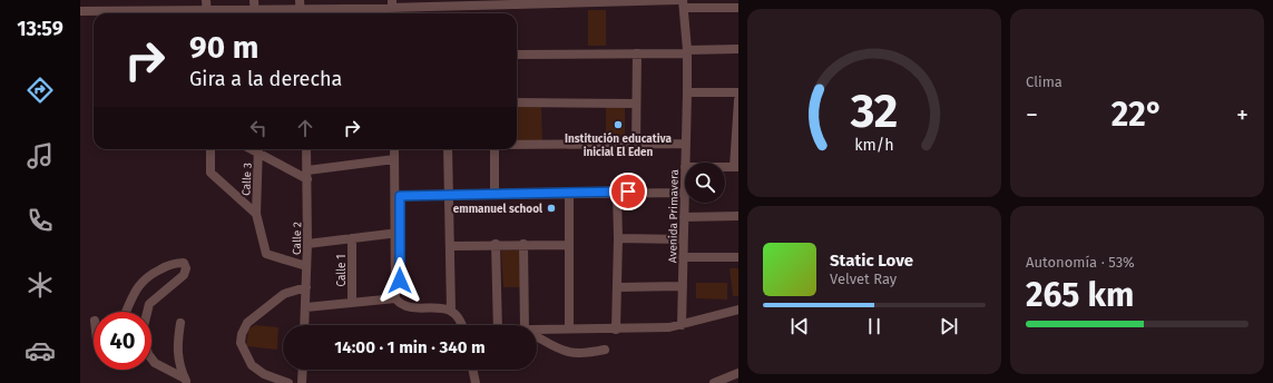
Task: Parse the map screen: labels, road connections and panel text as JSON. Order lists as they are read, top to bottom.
{
  "streets": {
    "street": [
      "Calle 3",
      "Avenida Primavera",
      "Calle 2",
      "Calle 1"
    ]
  },
  "crossings": [
    ["Calle 3", "Calle 2"]
  ],
  "places": ["Institución educativa inicial El Eden", "emmanuel school"],
  "page": {
    "tabs": "13:59",
    "tile": [
      "Clima",
      ["Autonomía · 53%", "265 km"]
    ],
    "turn": ["90 m", "Gira a la derecha"],
    "heat": ["−", "22°", "+"],
    "song": ["Static Love", "Velvet Ray"],
    "limit": "40",
    "trip": "14:00 · 1 min · 340 m",
    "gauge": ["32", "km/h"]
  }
}
